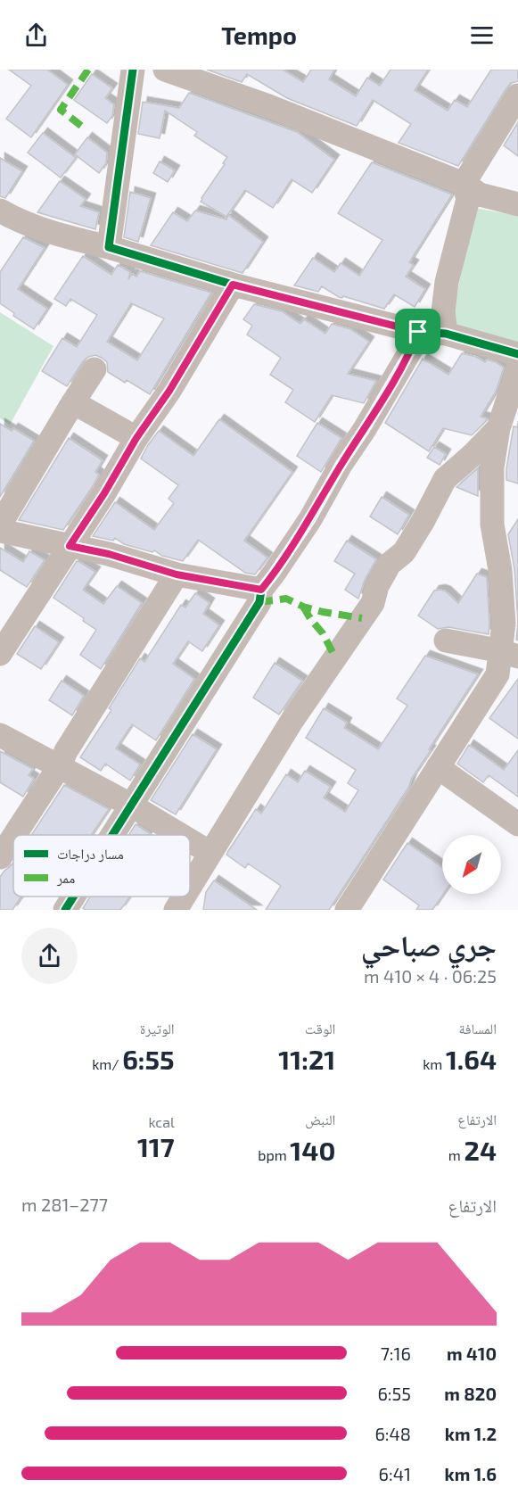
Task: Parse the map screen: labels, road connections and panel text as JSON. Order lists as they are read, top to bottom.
{
  "legend": ["مسار دراجات", "ممر"],
  "north": "bottom left",
  "page": {
    "header": "Tempo",
    "heading": ["جري صباحي", "06:25 · 4 × 410 m"],
    "stats": [
      ["المسافة", "1.64 km"],
      ["الوقت", "11:21"],
      ["الوتيرة", "6:55 /km"],
      ["الارتفاع", "24 m"],
      ["النبض", "140 bpm"],
      ["kcal", "117"]
    ],
    "chart": ["الارتفاع", "277–281 m"],
    "list": [
      {
        "name": "410 m",
        "note": "7:16"
      },
      {
        "name": "820 m",
        "note": "6:55"
      },
      {
        "name": "1.2 km",
        "note": "6:48"
      },
      {
        "name": "1.6 km",
        "note": "6:41"
      }
    ]
  }
}
